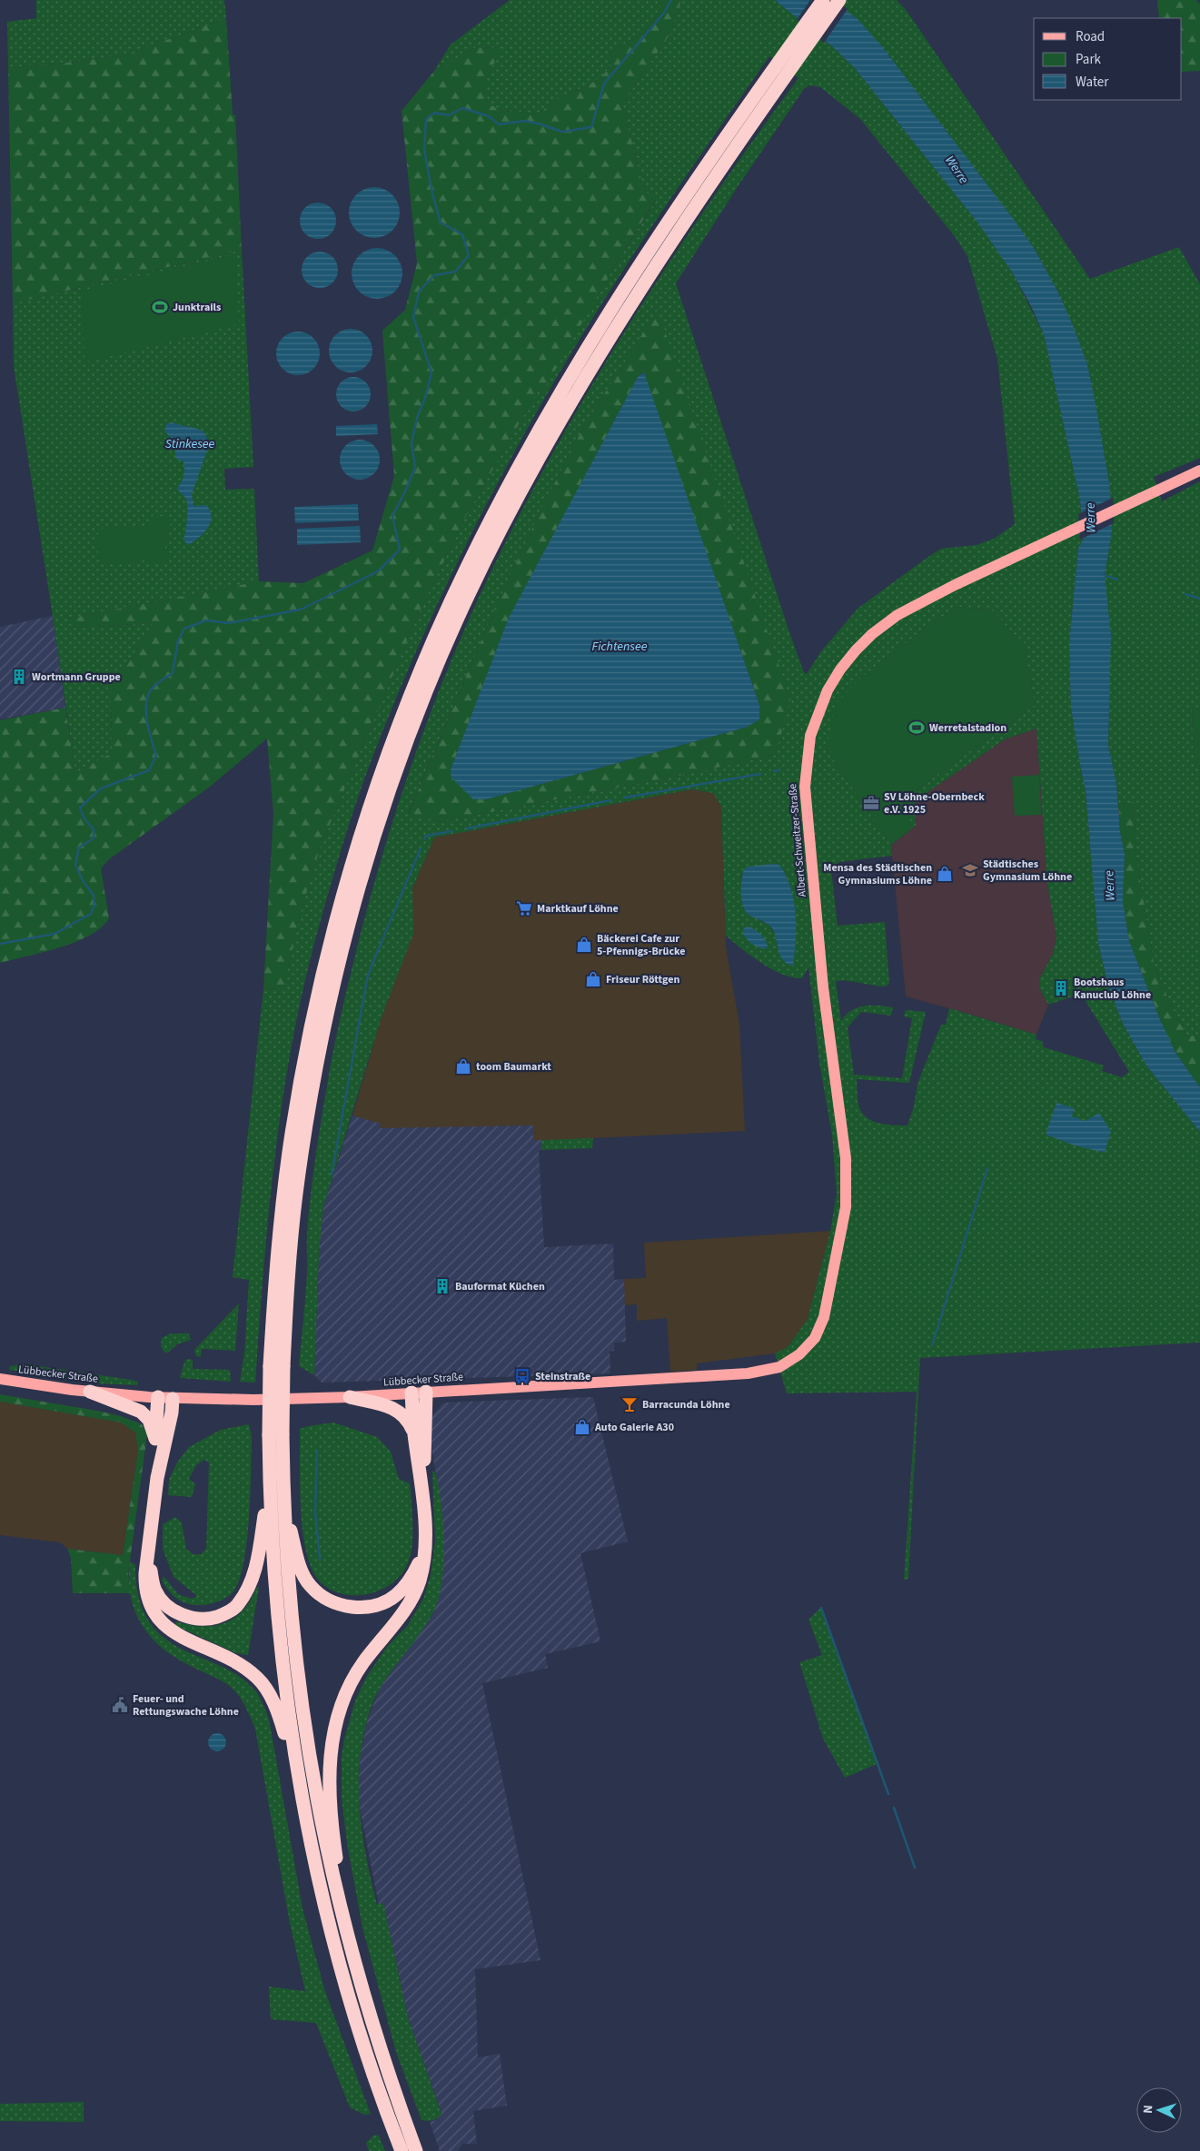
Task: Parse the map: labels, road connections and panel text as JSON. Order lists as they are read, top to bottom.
{
  "streets": {
    "main road": ["Albert-Schweitzer-Straße", "Lübbecker Straße"]
  },
  "crossings": [
    ["Albert-Schweitzer-Straße", "Lübbecker Straße"]
  ],
  "water": ["Werre", "Stinkesee", "Fichtensee"],
  "places": {
    "sports": ["Junktrails", "Werretalstadion"],
    "building": ["Wortmann Gruppe", "Bootshaus Kanuclub Löhne", "Bauformat Küchen"],
    "office": ["SV Löhne-Obernbeck e.V. 1925"],
    "school or university": ["Städtisches Gymnasium Löhne"],
    "shop": [
      "Mensa des Städtischen Gymnasiums Löhne",
      "Bäckerei Cafe zur 5-Pfennigs-Brücke",
      "Friseur Röttgen",
      "toom Baumarkt",
      "Auto Galerie A30"
    ],
    "supermarket": ["Marktkauf Löhne"],
    "bus stop": ["Steinstraße"],
    "bar": ["Barracunda Löhne"],
    "public building": ["Feuer- und Rettungswache Löhne"]
  },
  "legend": ["Road", "Park", "Water"],
  "north": "left"
}
